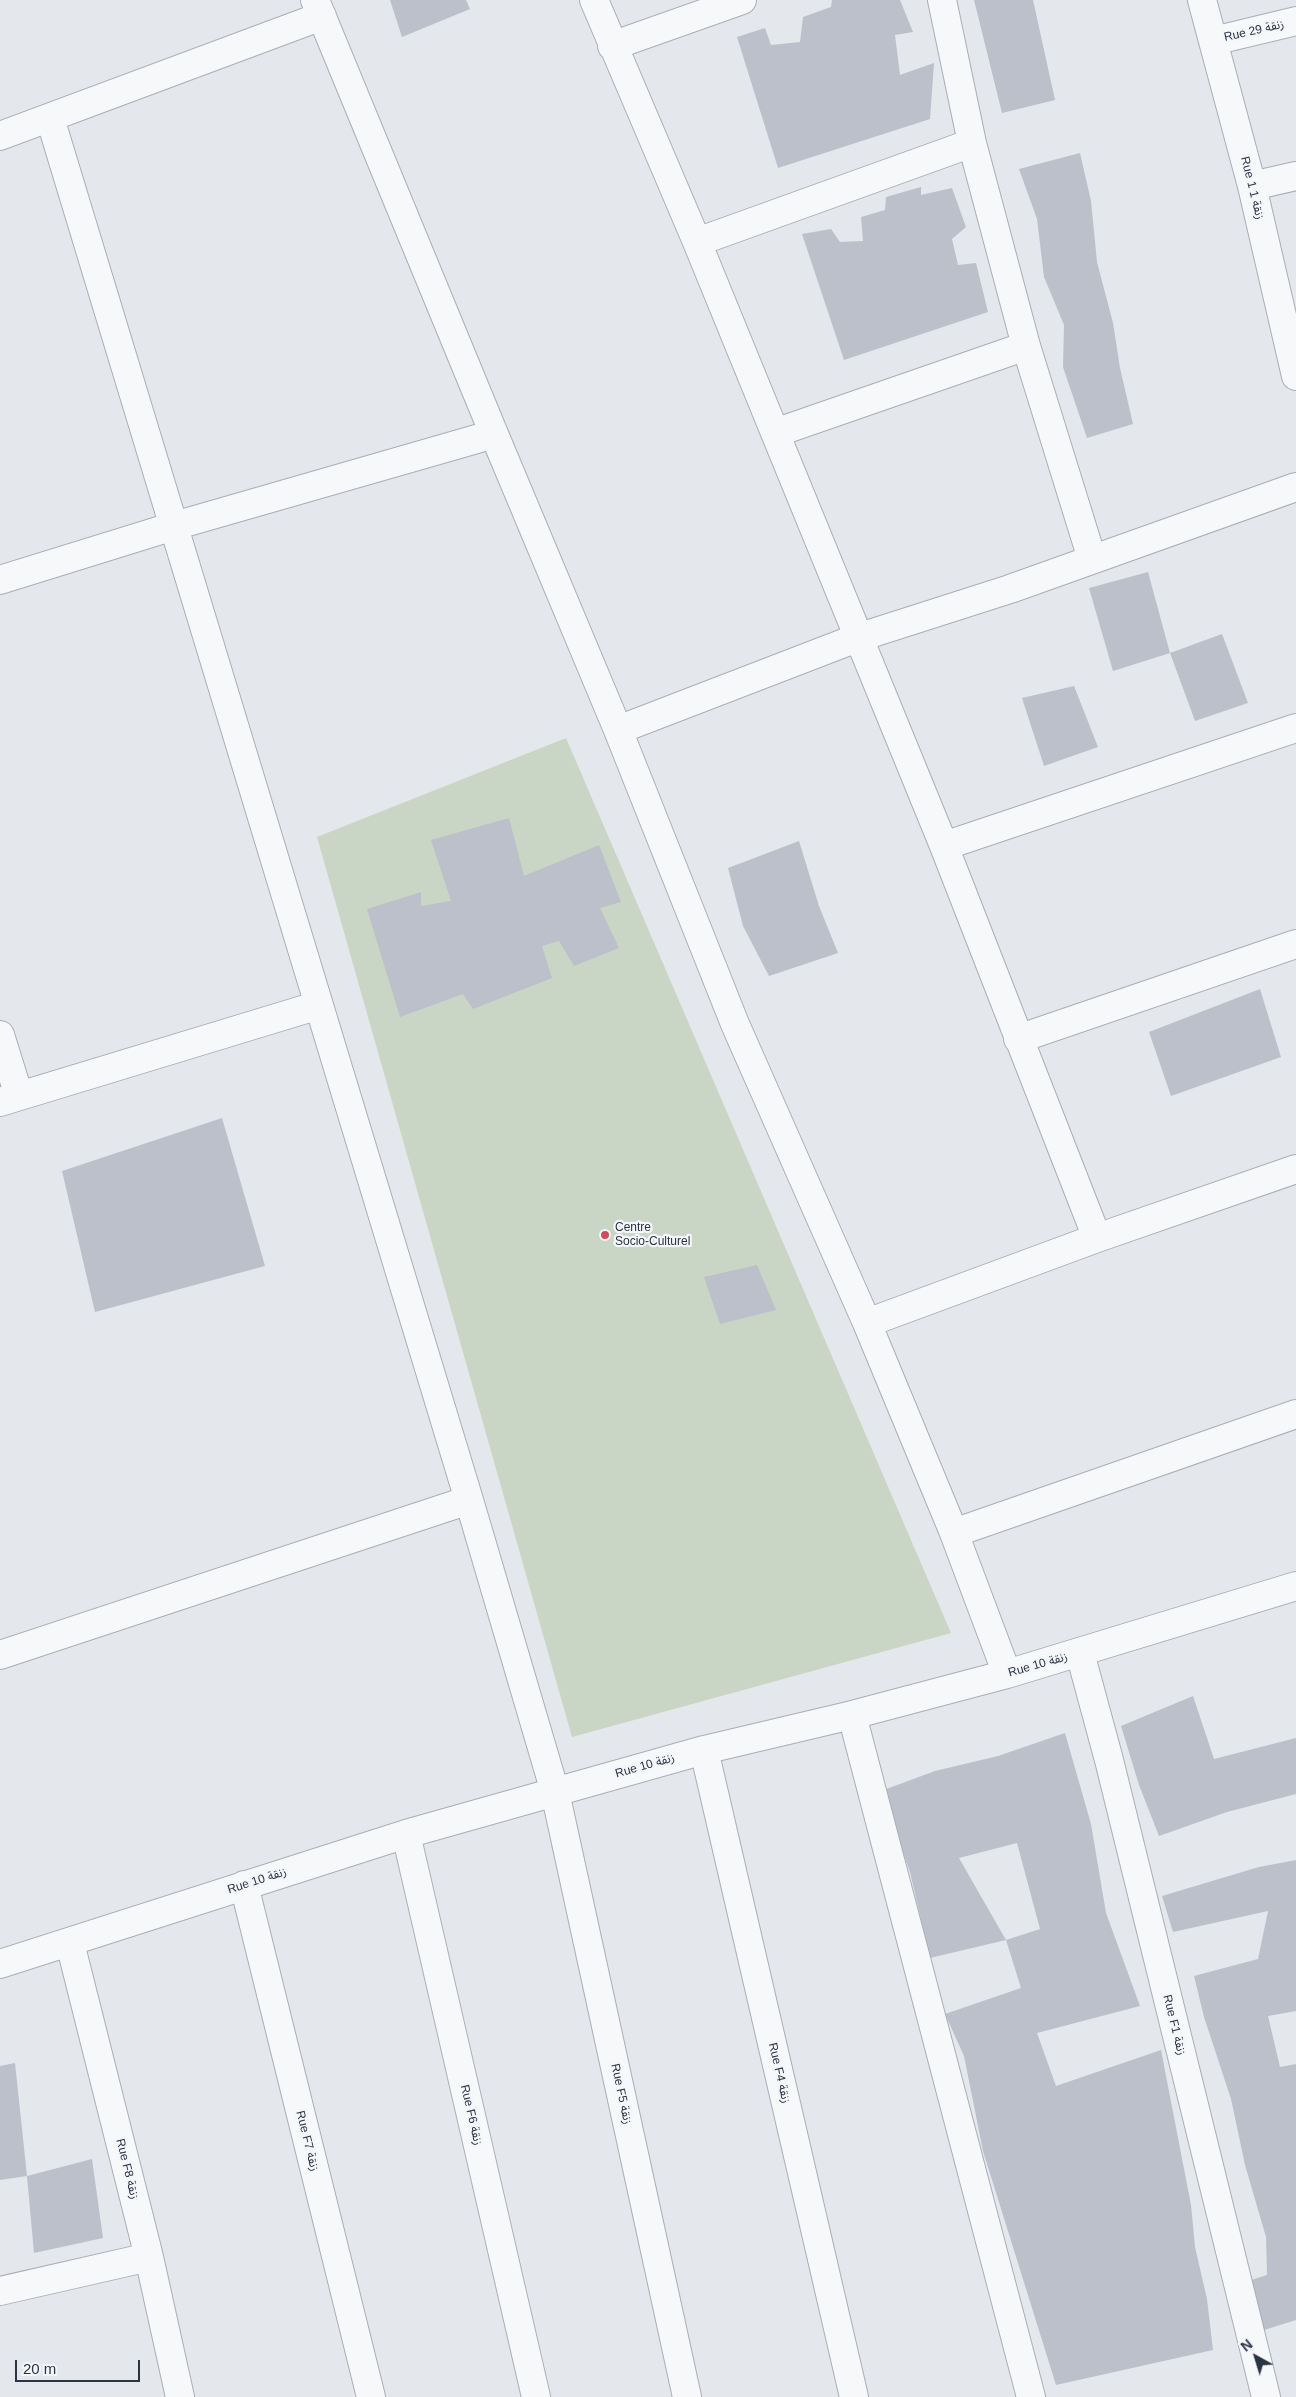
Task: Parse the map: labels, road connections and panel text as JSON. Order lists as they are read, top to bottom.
{
  "streets": {
    "street": [
      "Rue 29 زنقة",
      "Rue 1 زنقة 1",
      "Rue 10 زنقة",
      "Rue F1 زنقة",
      "Rue F4 زنقة",
      "Rue F5 زنقة",
      "Rue F6 زنقة",
      "Rue F7 زنقة",
      "Rue F8 زنقة"
    ]
  },
  "crossings": [
    ["Rue 29 زنقة", "Rue 1 زنقة 1"],
    ["Rue 10 زنقة", "Rue F1 زنقة"],
    ["Rue 10 زنقة", "Rue F4 زنقة"],
    ["Rue 10 زنقة", "Rue F5 زنقة"],
    ["Rue 10 زنقة", "Rue F6 زنقة"],
    ["Rue 10 زنقة", "Rue F7 زنقة"],
    ["Rue 10 زنقة", "Rue F8 زنقة"]
  ],
  "places": ["Centre Socio-Culturel"],
  "scale_bar": "20 m",
  "north": "top left"
}
